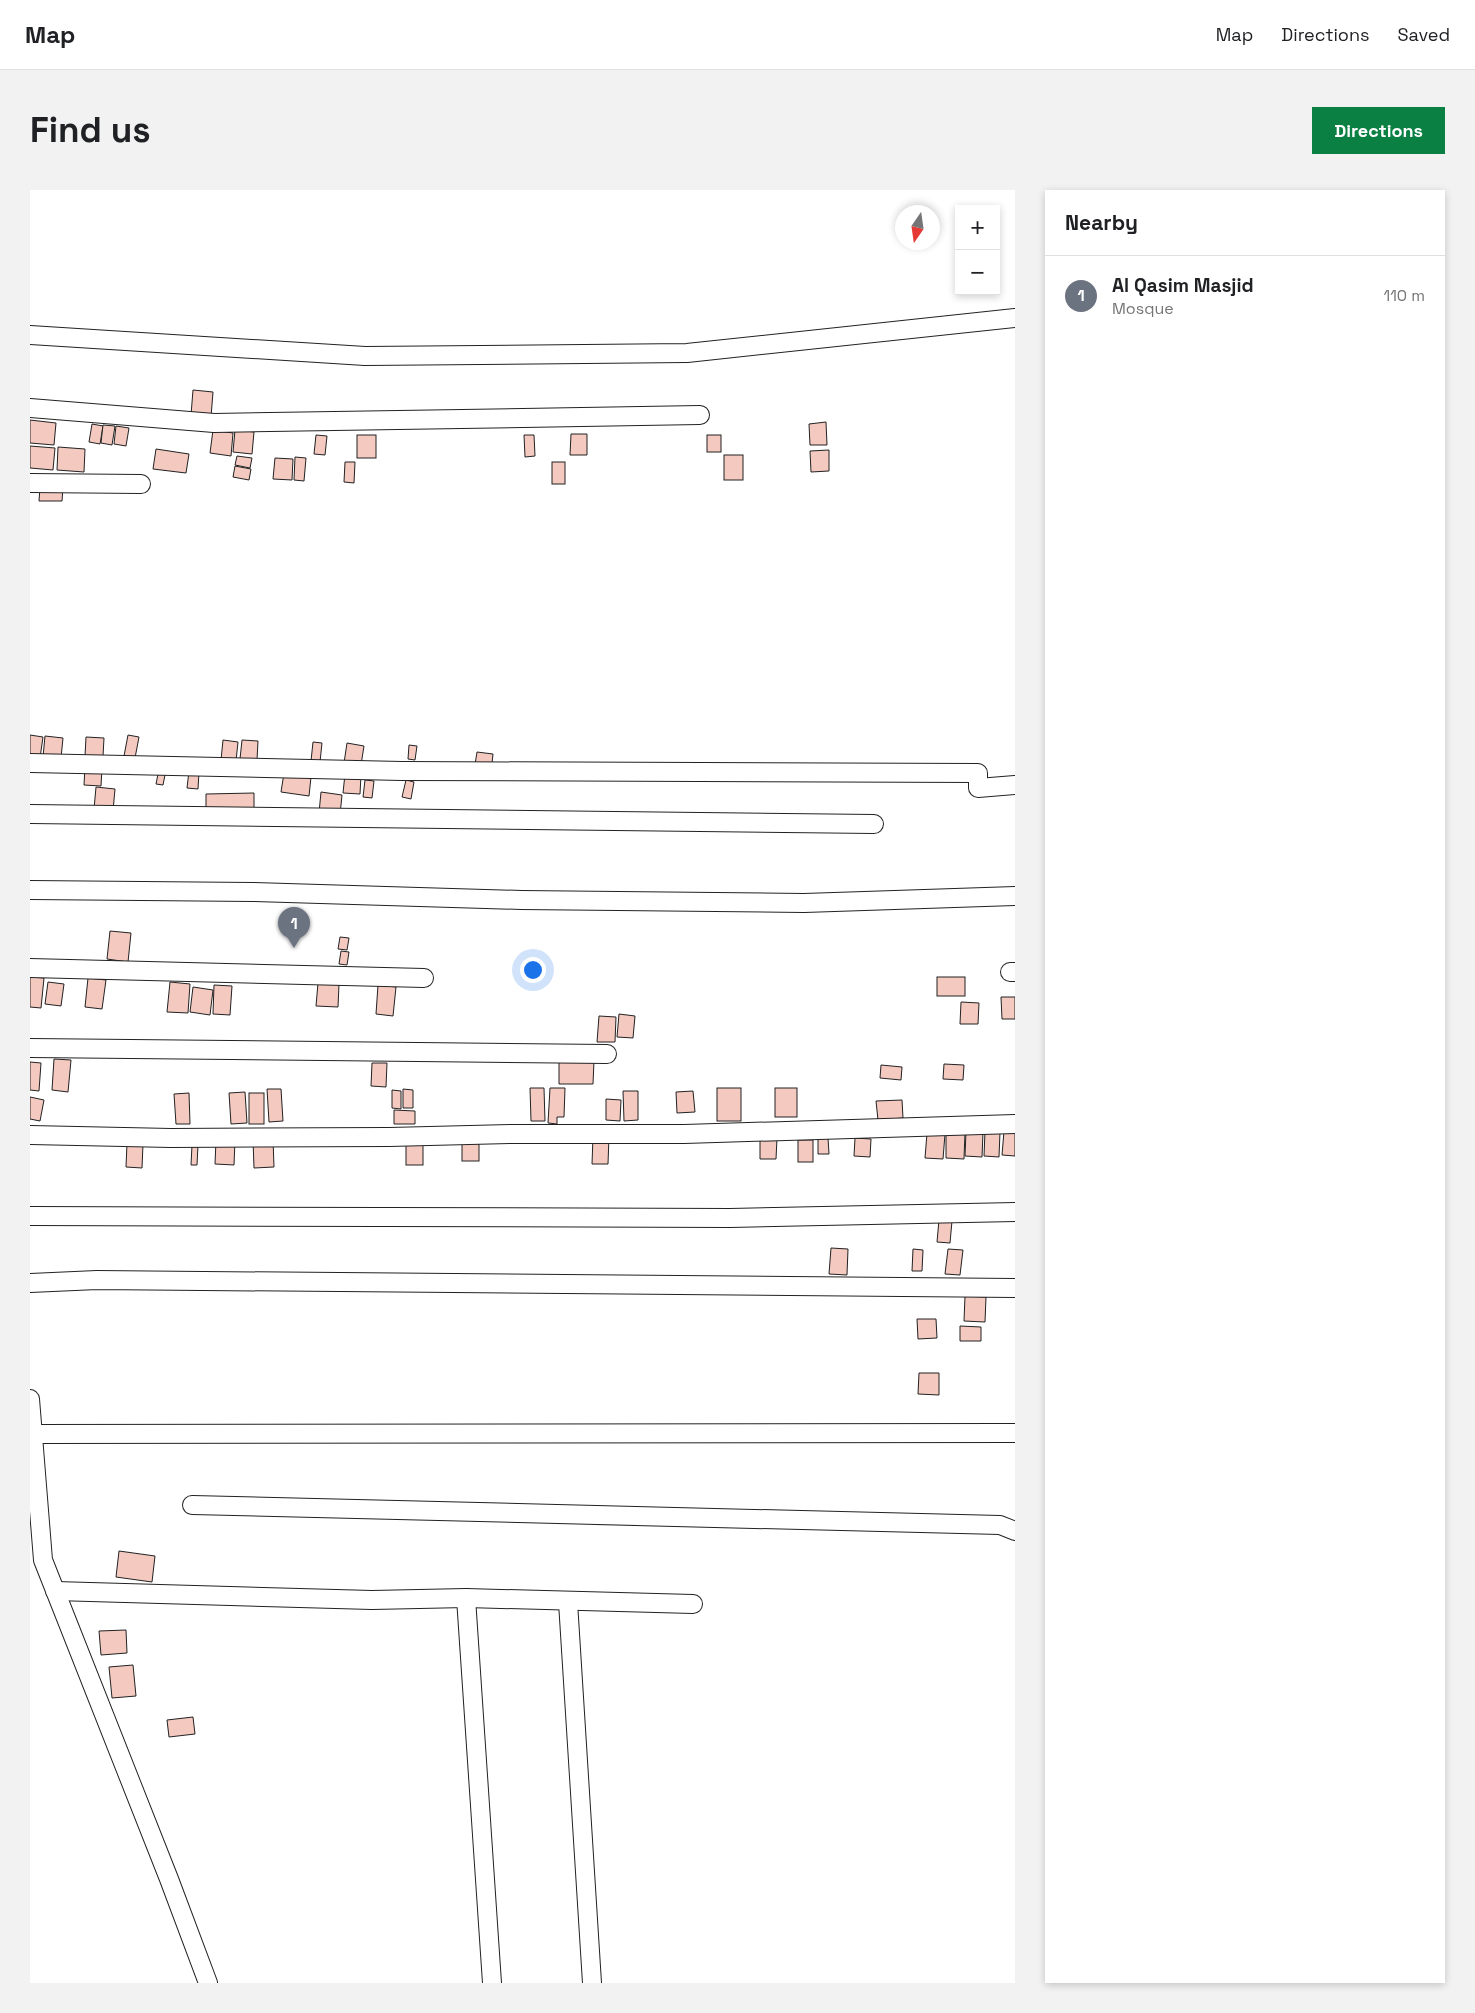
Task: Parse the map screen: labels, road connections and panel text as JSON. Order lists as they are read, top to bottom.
{
  "north": "bottom",
  "page": {
    "header": "Map",
    "nav": ["Map", "Directions", "Saved"],
    "buttons": "Directions",
    "title": "Find us",
    "heading": "Nearby",
    "map_buttons": ["+", "−"],
    "list": [
      {
        "mark": "1",
        "name": "Al Qasim Masjid",
        "note": "Mosque",
        "value": "110 m"
      }
    ],
    "pins": "1"
  }
}
